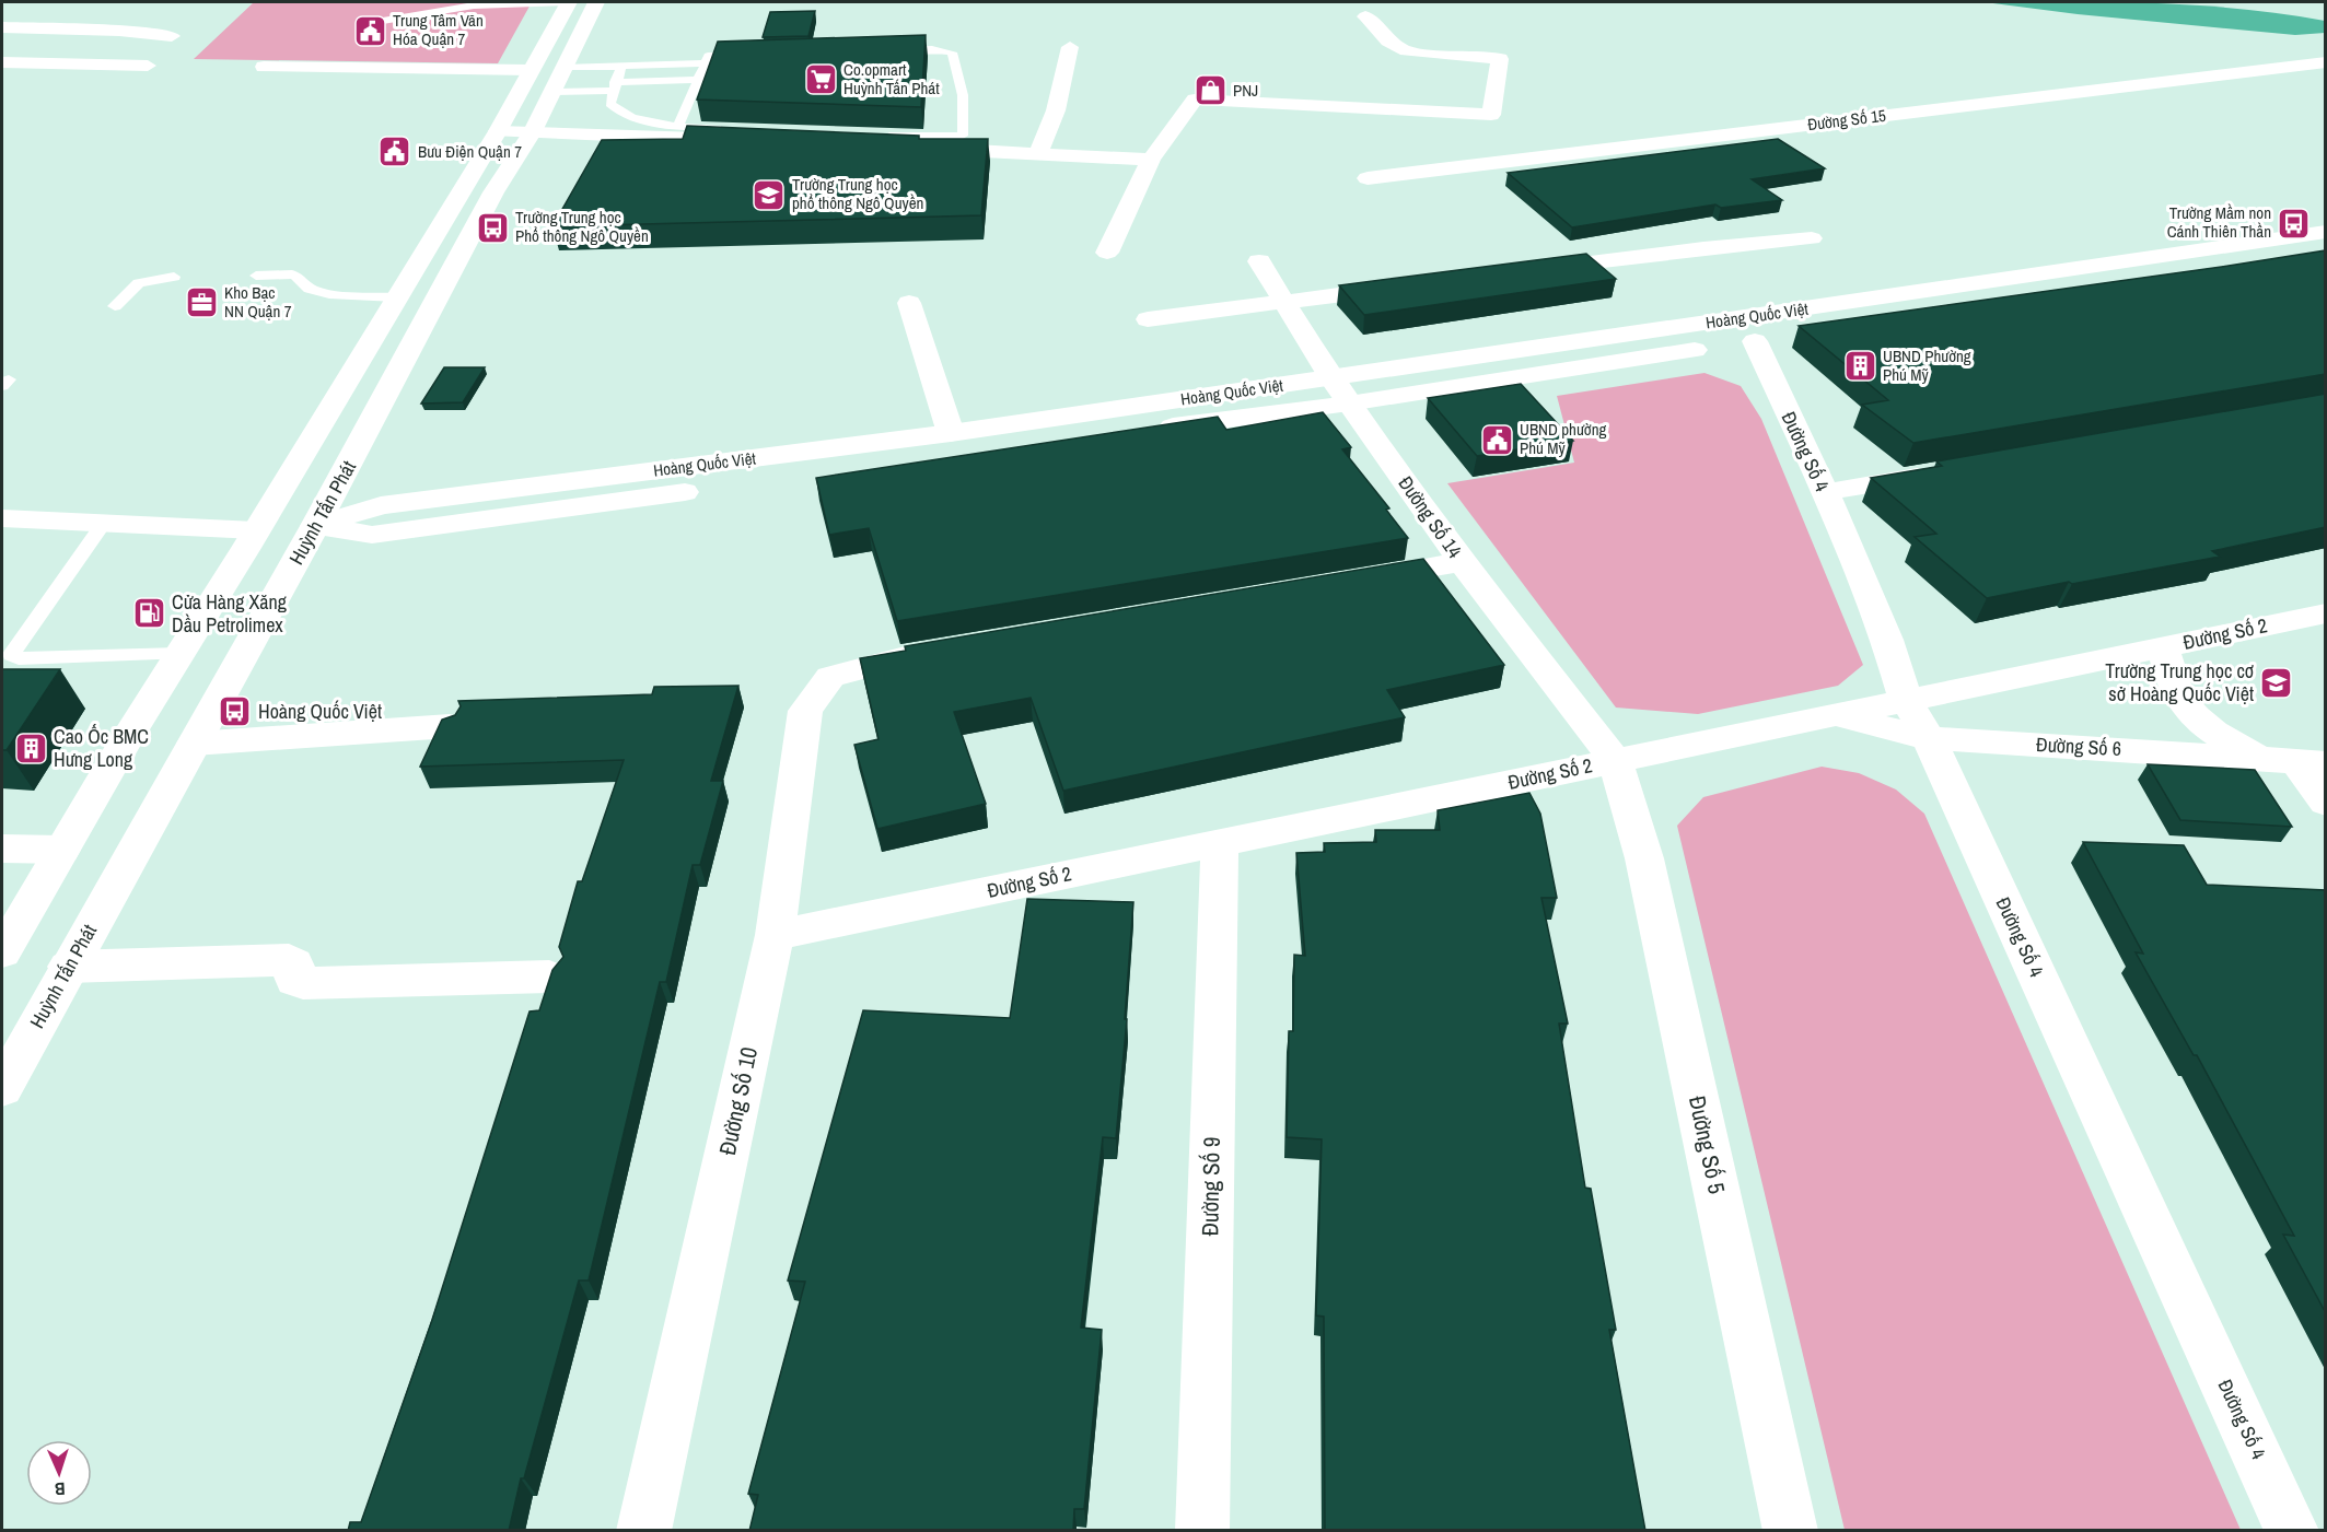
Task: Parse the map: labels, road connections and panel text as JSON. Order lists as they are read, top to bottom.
{
  "streets": {
    "street": [
      "Đường Số 15",
      "Hoàng Quốc Việt",
      "Đường Số 4",
      "Huỳnh Tấn Phát",
      "Đường Số 14",
      "Đường Số 2",
      "Đường Số 6",
      "Đường Số 10",
      "Đường Số 5",
      "Đường Số 9"
    ]
  },
  "crossings": [
    ["Hoàng Quốc Việt", "Đường Số 4"],
    ["Hoàng Quốc Việt", "Huỳnh Tấn Phát"],
    ["Hoàng Quốc Việt", "Đường Số 14"],
    ["Đường Số 4", "Đường Số 2"],
    ["Đường Số 4", "Đường Số 6"],
    ["Đường Số 14", "Đường Số 2"],
    ["Đường Số 14", "Đường Số 5"],
    ["Đường Số 2", "Đường Số 6"],
    ["Đường Số 2", "Đường Số 10"],
    ["Đường Số 2", "Đường Số 5"],
    ["Đường Số 2", "Đường Số 9"]
  ],
  "places": {
    "public building": ["Trung Tâm Văn Hóa Quận 7", "Bưu Điện Quận 7", "UBND phường Phú Mỹ"],
    "supermarket": ["Co.opmart Huỳnh Tấn Phát"],
    "shop": ["PNJ"],
    "school or university": ["Trường Trung học phổ thông Ngô Quyền", "Trường Trung học cơ sở Hoàng Quốc Việt"],
    "bus stop": ["Trường Mầm non Cánh Thiên Thần", "Trường Trung học Phổ thông Ngô Quyền", "Hoàng Quốc Việt"],
    "office": ["Kho Bạc NN Quận 7"],
    "building": ["UBND Phường Phú Mỹ", "Cao Ốc BMC Hưng Long"],
    "fuel station": ["Cửa Hàng Xăng Dầu Petrolimex"]
  },
  "north": "bottom"
}
